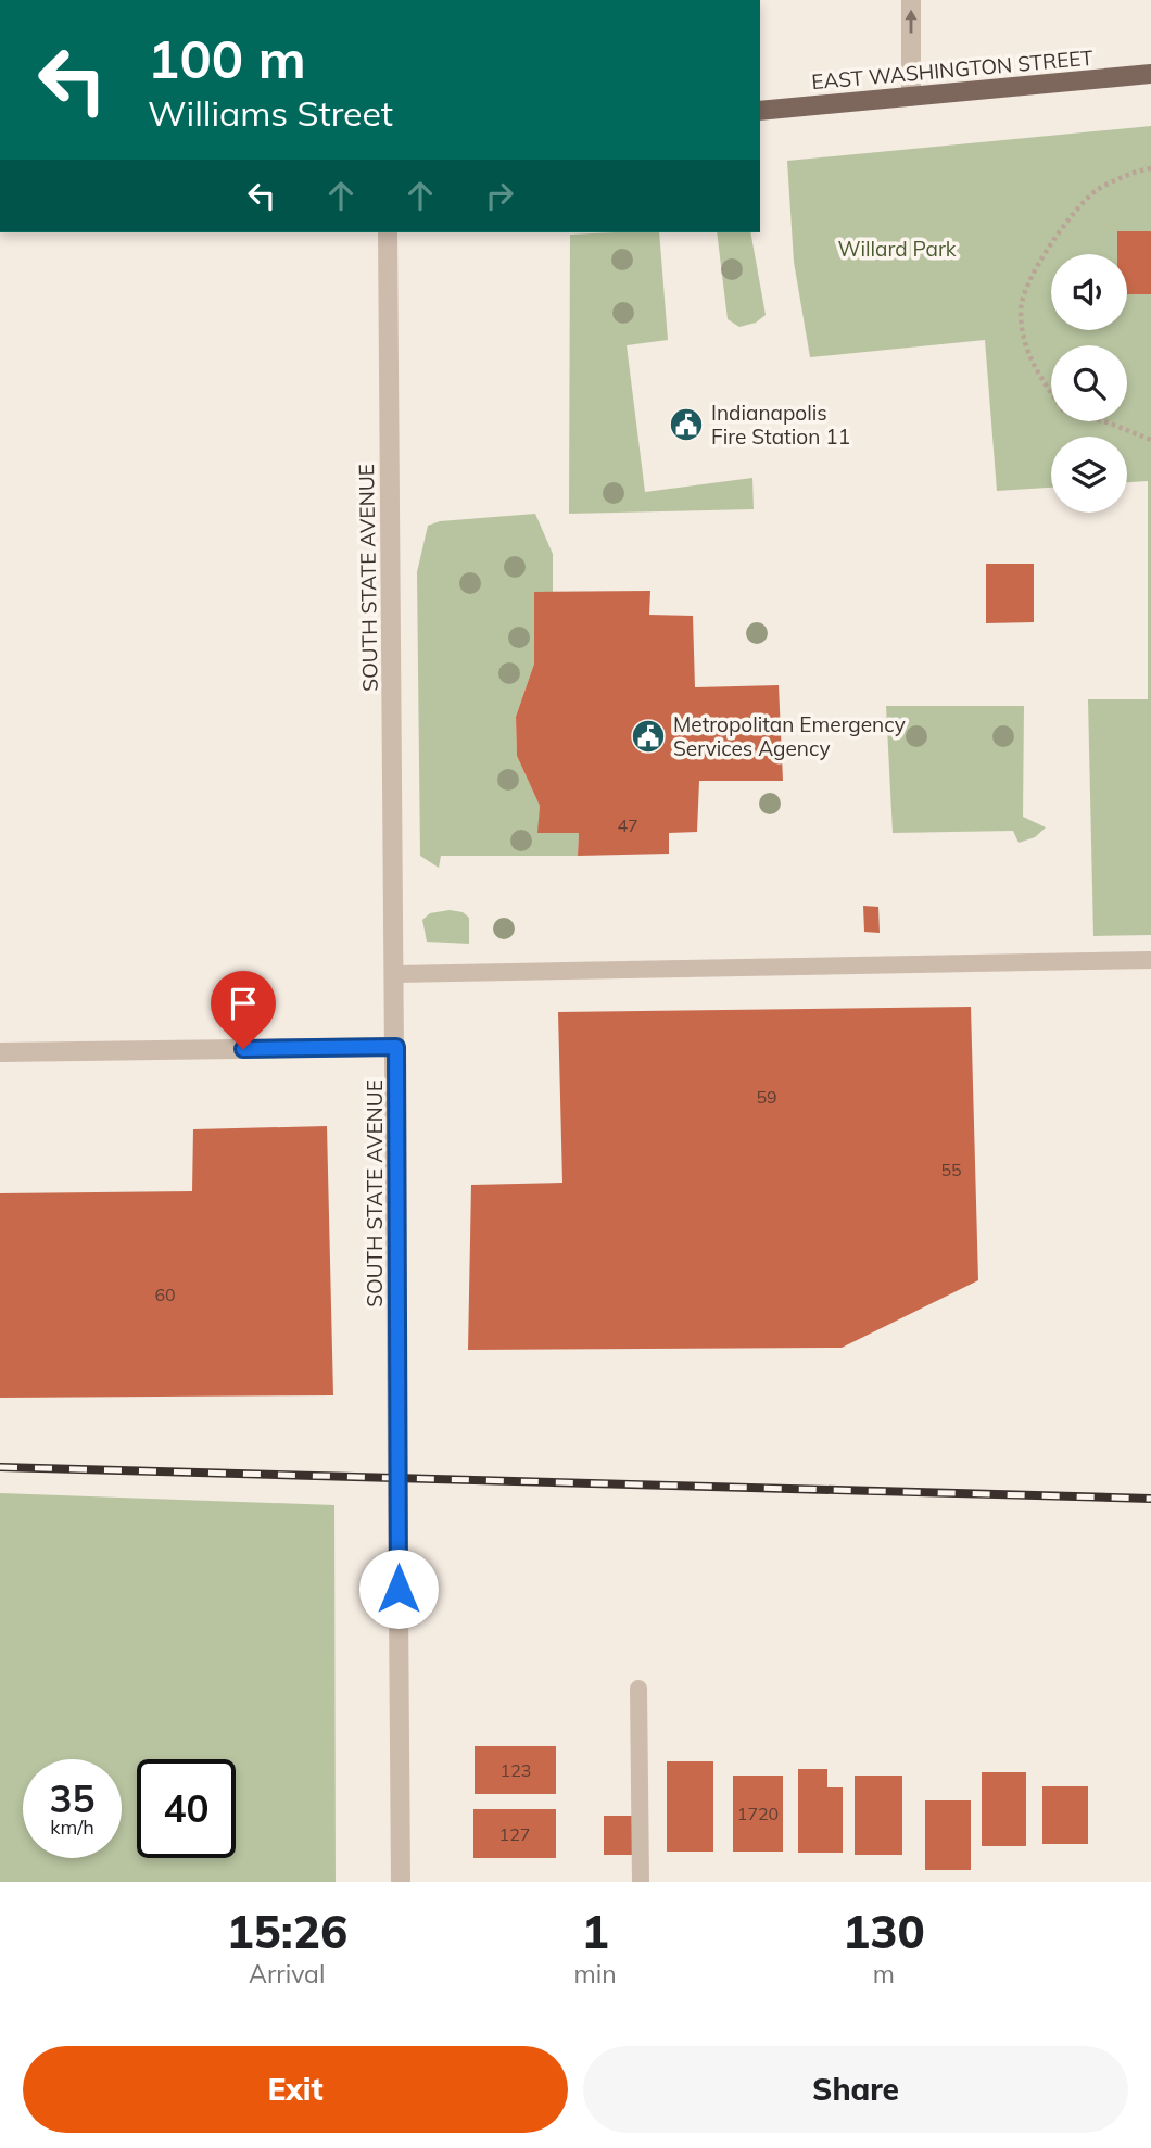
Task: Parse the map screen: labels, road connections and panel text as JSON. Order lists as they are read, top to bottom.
{
  "streets": {
    "main road": ["EAST WASHINGTON STREET"],
    "street": ["SOUTH STATE AVENUE"]
  },
  "parks": ["Willard Park"],
  "places": {
    "public building": ["Indianapolis Fire Station 11", "Metropolitan Emergency Services Agency"]
  },
  "house_numbers": [
    "47",
    "59",
    "55",
    "60",
    "123",
    "1720",
    "127"
  ],
  "page": {
    "turn": ["100 m", "Williams Street"],
    "speed": "35 km/h",
    "limit": "40",
    "eta": [
      "15:26",
      "Arrival",
      "1",
      "min",
      "130",
      "m"
    ],
    "buttons": ["Exit", "Share"]
  }
}
